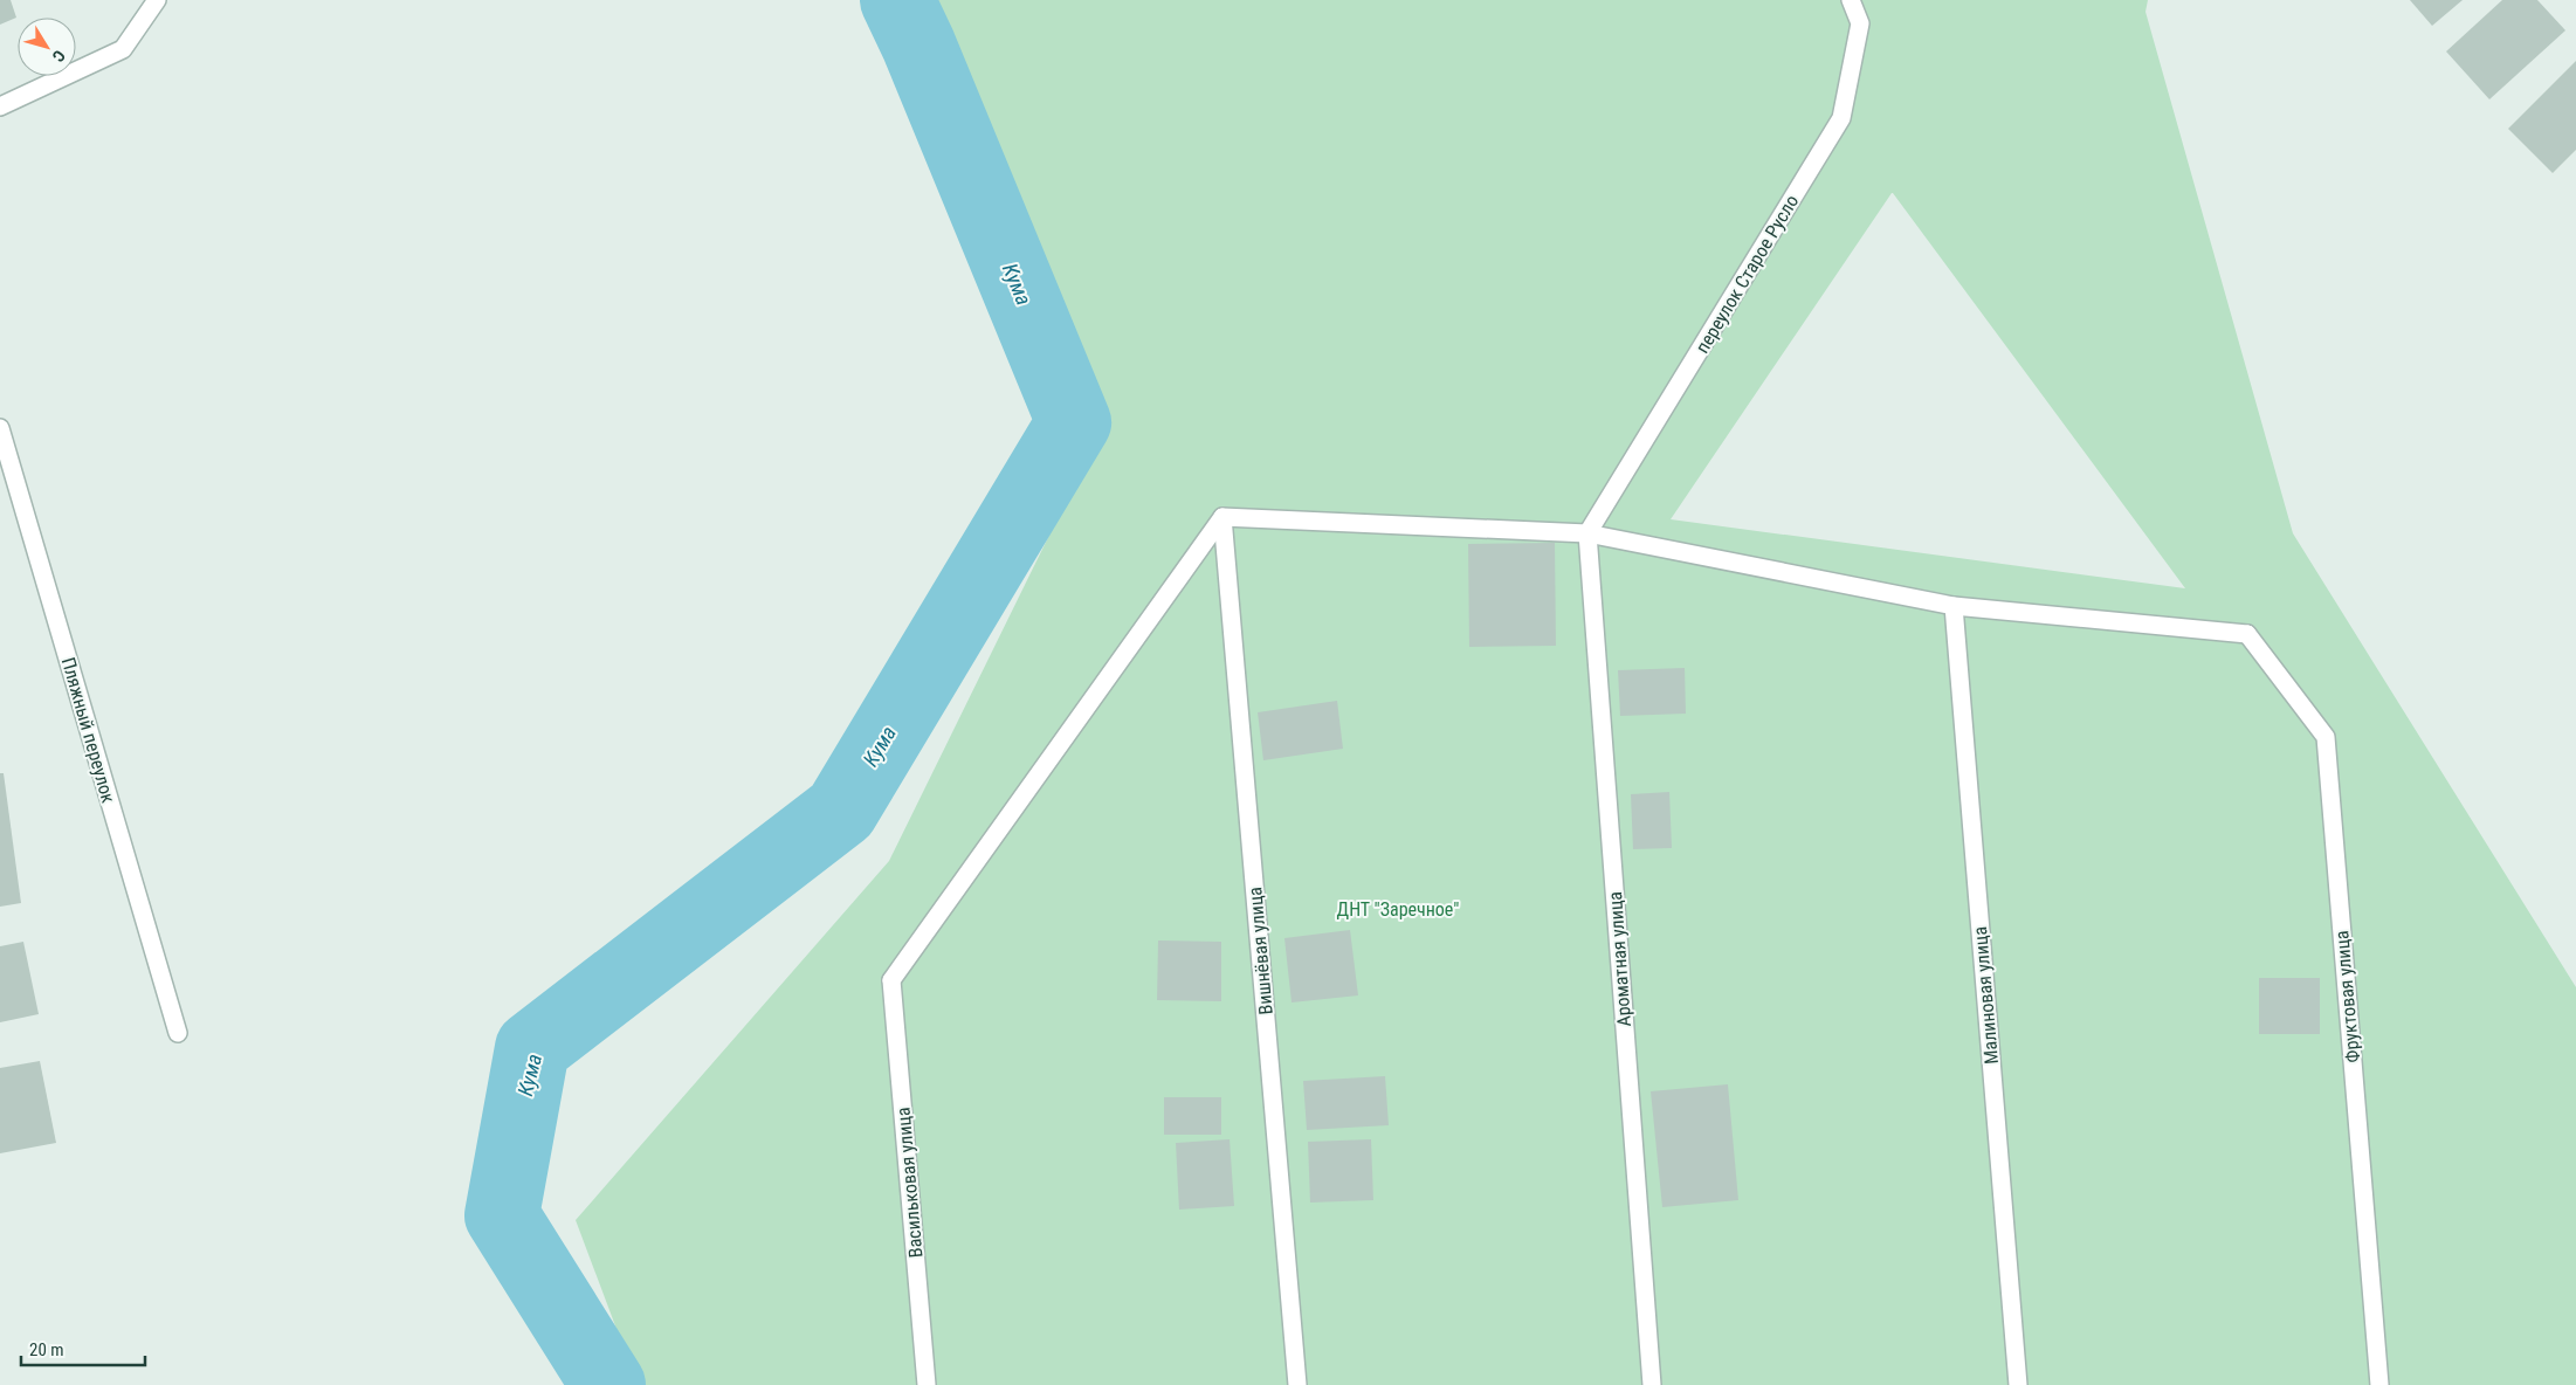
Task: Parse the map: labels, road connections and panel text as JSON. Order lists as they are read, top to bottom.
{
  "streets": {
    "street": [
      "переулок Старое Русло",
      "Пляжный переулок",
      "Вишнёвая улица",
      "Ароматная улица",
      "Малиновая улица",
      "Фруктовая улица",
      "Васильковая улица"
    ]
  },
  "crossings": [
    ["переулок Старое Русло", "Ароматная улица"],
    ["Вишнёвая улица", "Васильковая улица"],
    ["Малиновая улица", "Фруктовая улица"]
  ],
  "water": ["Кума"],
  "parks": ["ДНТ \"Заречное\""],
  "scale_bar": "20 m",
  "north": "bottom right"
}
